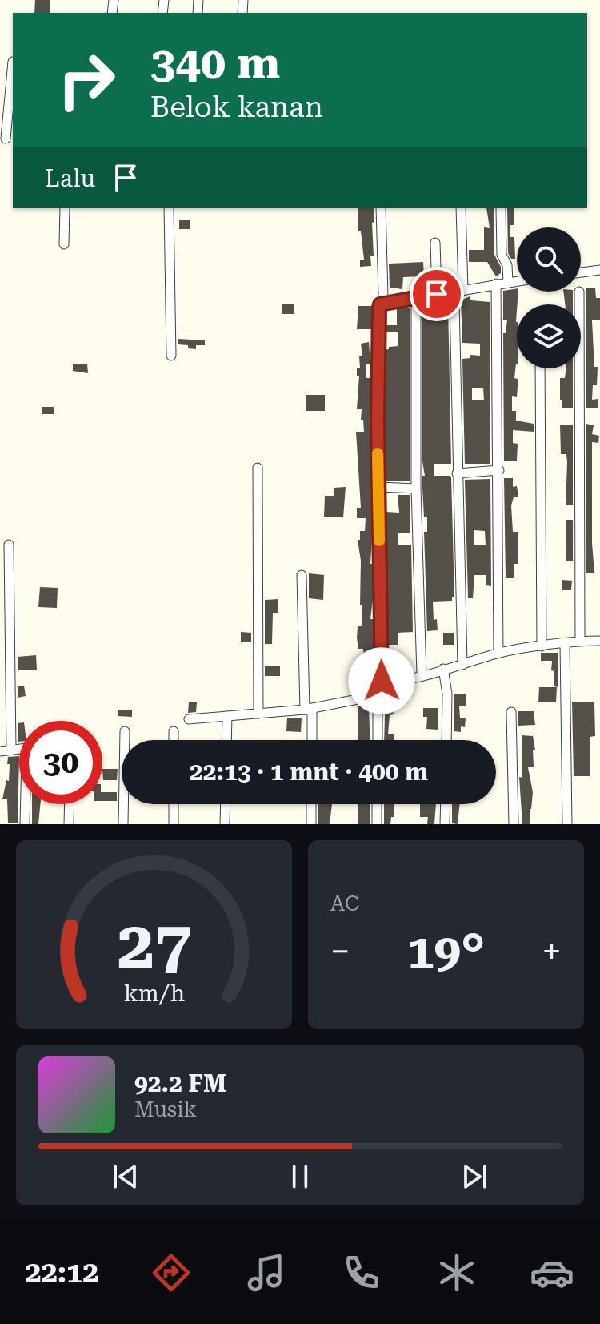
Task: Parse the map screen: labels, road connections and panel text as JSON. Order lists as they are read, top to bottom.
{
  "page": {
    "turn": ["340 m", "Belok kanan"],
    "then": "Lalu",
    "limit": "30",
    "trip": "22:13 · 1 mnt · 400 m",
    "tile": "AC",
    "heat": ["−", "19°", "+"],
    "song": ["92.2 FM", "Musik"],
    "tabs": "22:12",
    "gauge": ["27", "km/h"]
  }
}
